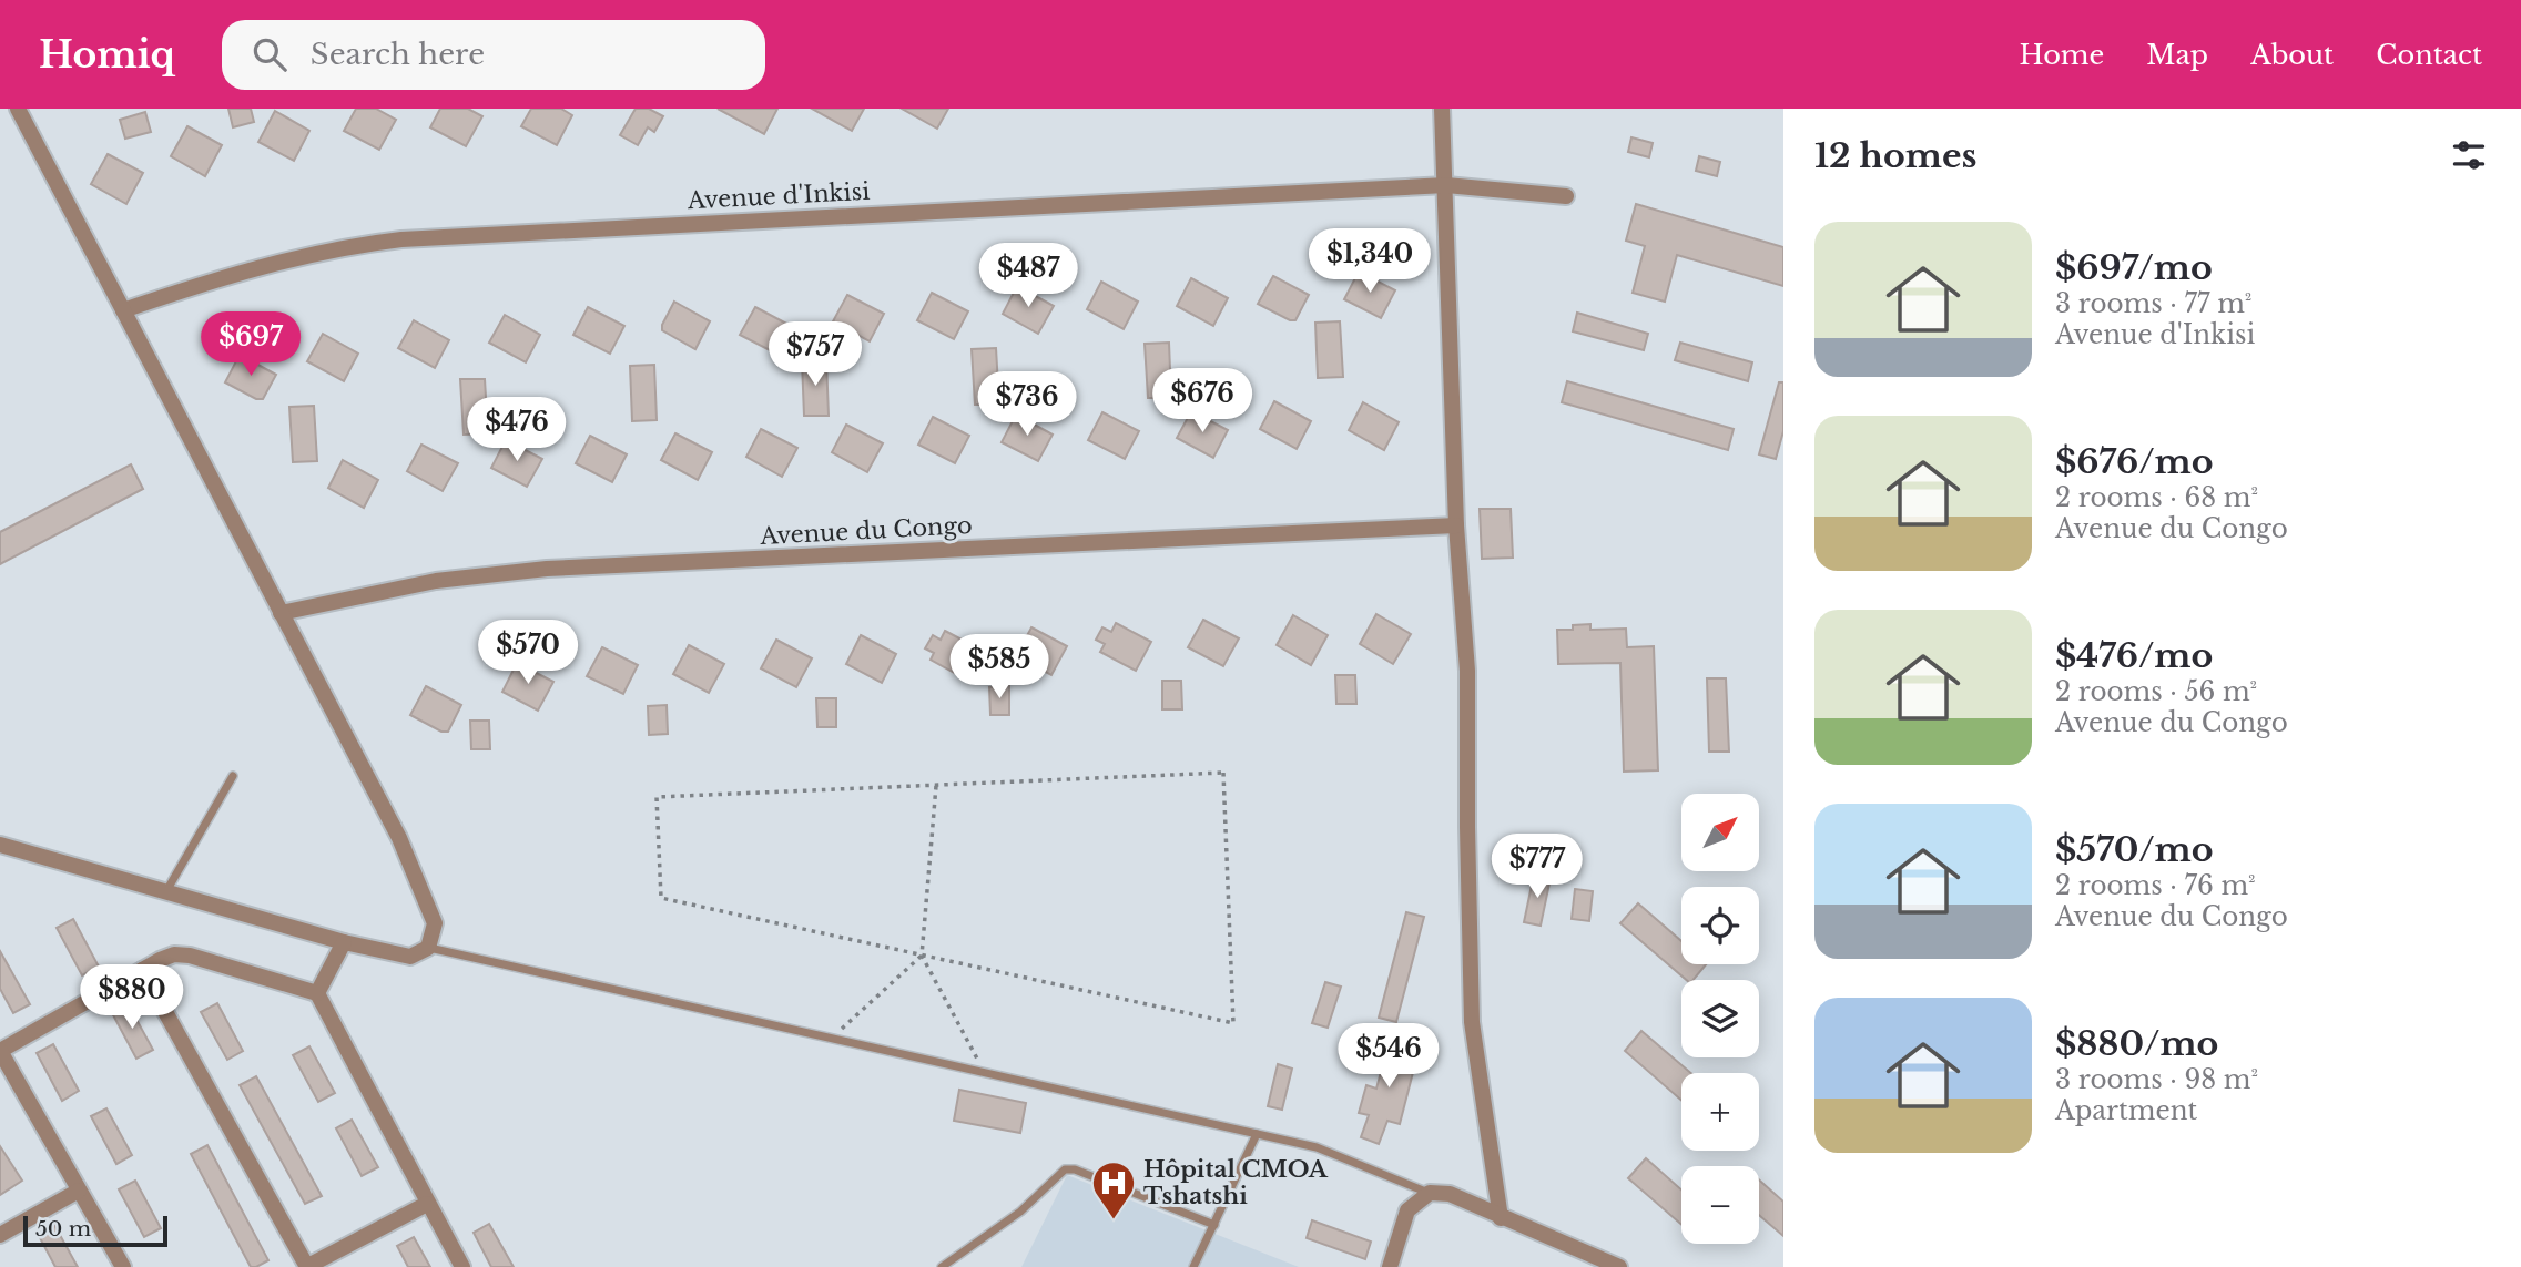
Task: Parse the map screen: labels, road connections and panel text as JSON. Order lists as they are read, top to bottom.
{
  "streets": {
    "street": ["Avenue d'Inkisi", "Avenue du Congo"]
  },
  "places": {
    "hospital": ["Hôpital CMOA Tshatshi"]
  },
  "scale_bar": "50 m",
  "north": "top right",
  "page": {
    "header": "Homiq",
    "search": "Search here",
    "nav": [
      "Home",
      "Map",
      "About",
      "Contact"
    ],
    "heading": "12 homes",
    "list": [
      {
        "name": "$697/mo",
        "note": "3 rooms · 77 m² · Avenue d'Inkisi"
      },
      {
        "name": "$676/mo",
        "note": "2 rooms · 68 m² · Avenue du Congo"
      },
      {
        "name": "$476/mo",
        "note": "2 rooms · 56 m² · Avenue du Congo"
      },
      {
        "name": "$570/mo",
        "note": "2 rooms · 76 m² · Avenue du Congo"
      },
      {
        "name": "$880/mo",
        "note": "3 rooms · 98 m² · Apartment"
      }
    ],
    "price": [
      "$1,340",
      "$487",
      "$697",
      "$757",
      "$676",
      "$736",
      "$476",
      "$570",
      "$585",
      "$777",
      "$880",
      "$546"
    ],
    "map_buttons": ["+", "−"],
    "scale": "50 m"
  }
}
